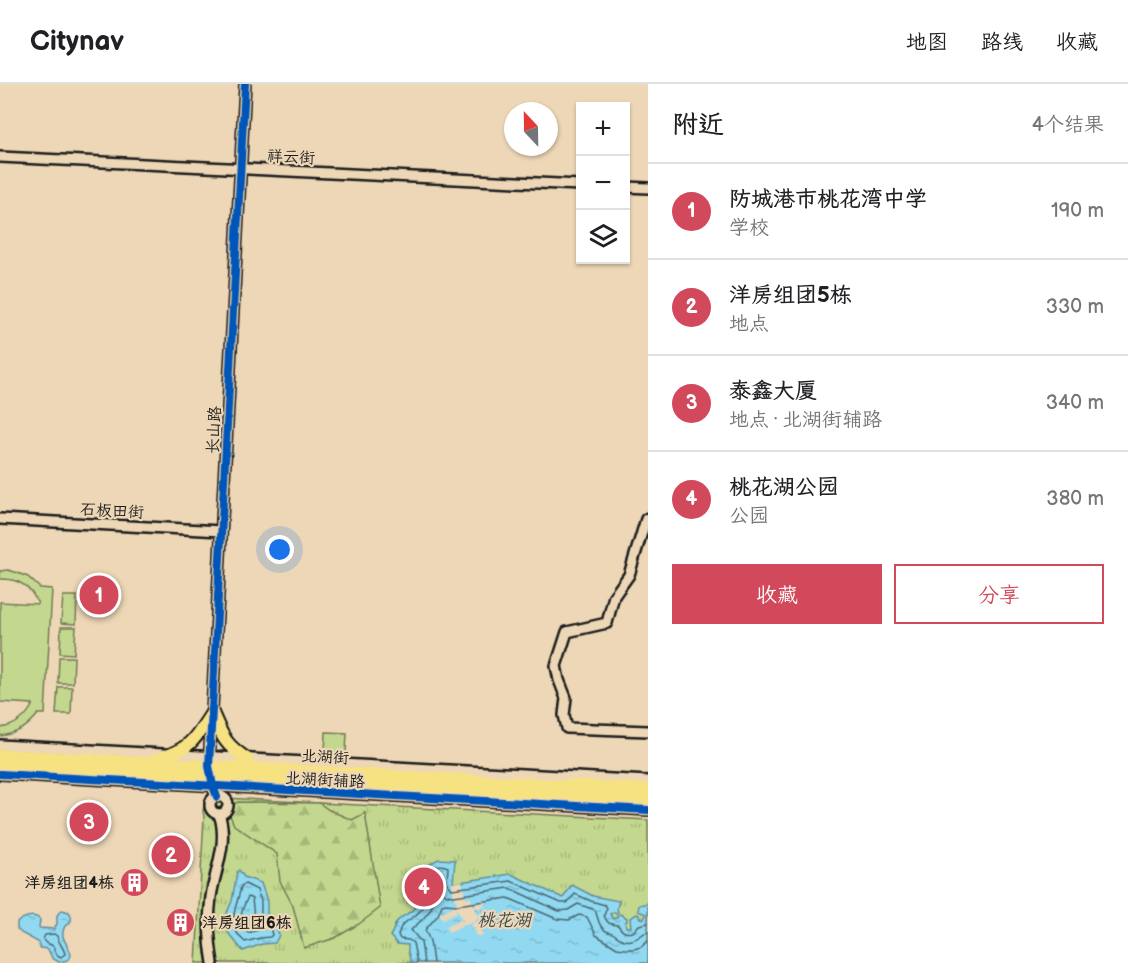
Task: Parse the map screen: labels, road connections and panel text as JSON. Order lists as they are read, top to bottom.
{
  "streets": {
    "main road": ["北湖街"],
    "street": [
      "祥云街",
      "长山路",
      "石板田街",
      "北湖街辅路"
    ]
  },
  "crossings": [
    ["祥云街", "长山路"],
    ["长山路", "石板田街"],
    ["长山路", "北湖街"],
    ["长山路", "北湖街辅路"],
    ["北湖街", "北湖街辅路"]
  ],
  "water": ["桃花湖"],
  "places": {
    "building": ["洋房组团4栋", "洋房组团6栋"]
  },
  "north": "top",
  "page": {
    "header": "Citynav",
    "nav": ["地图", "路线", "收藏"],
    "heading": ["附近", "4个结果"],
    "map_buttons": ["+", "−"],
    "list": [
      {
        "mark": "1",
        "name": "防城港市桃花湾中学",
        "note": "学校",
        "value": "190 m"
      },
      {
        "mark": "2",
        "name": "洋房组团5栋",
        "note": "地点",
        "value": "330 m"
      },
      {
        "mark": "3",
        "name": "泰鑫大厦",
        "note": "地点 · 北湖街辅路",
        "value": "340 m"
      },
      {
        "mark": "4",
        "name": "桃花湖公园",
        "note": "公园",
        "value": "380 m"
      }
    ],
    "buttons": ["收藏", "分享"],
    "pins": [
      "1",
      "3",
      "2",
      "4"
    ]
  }
}
